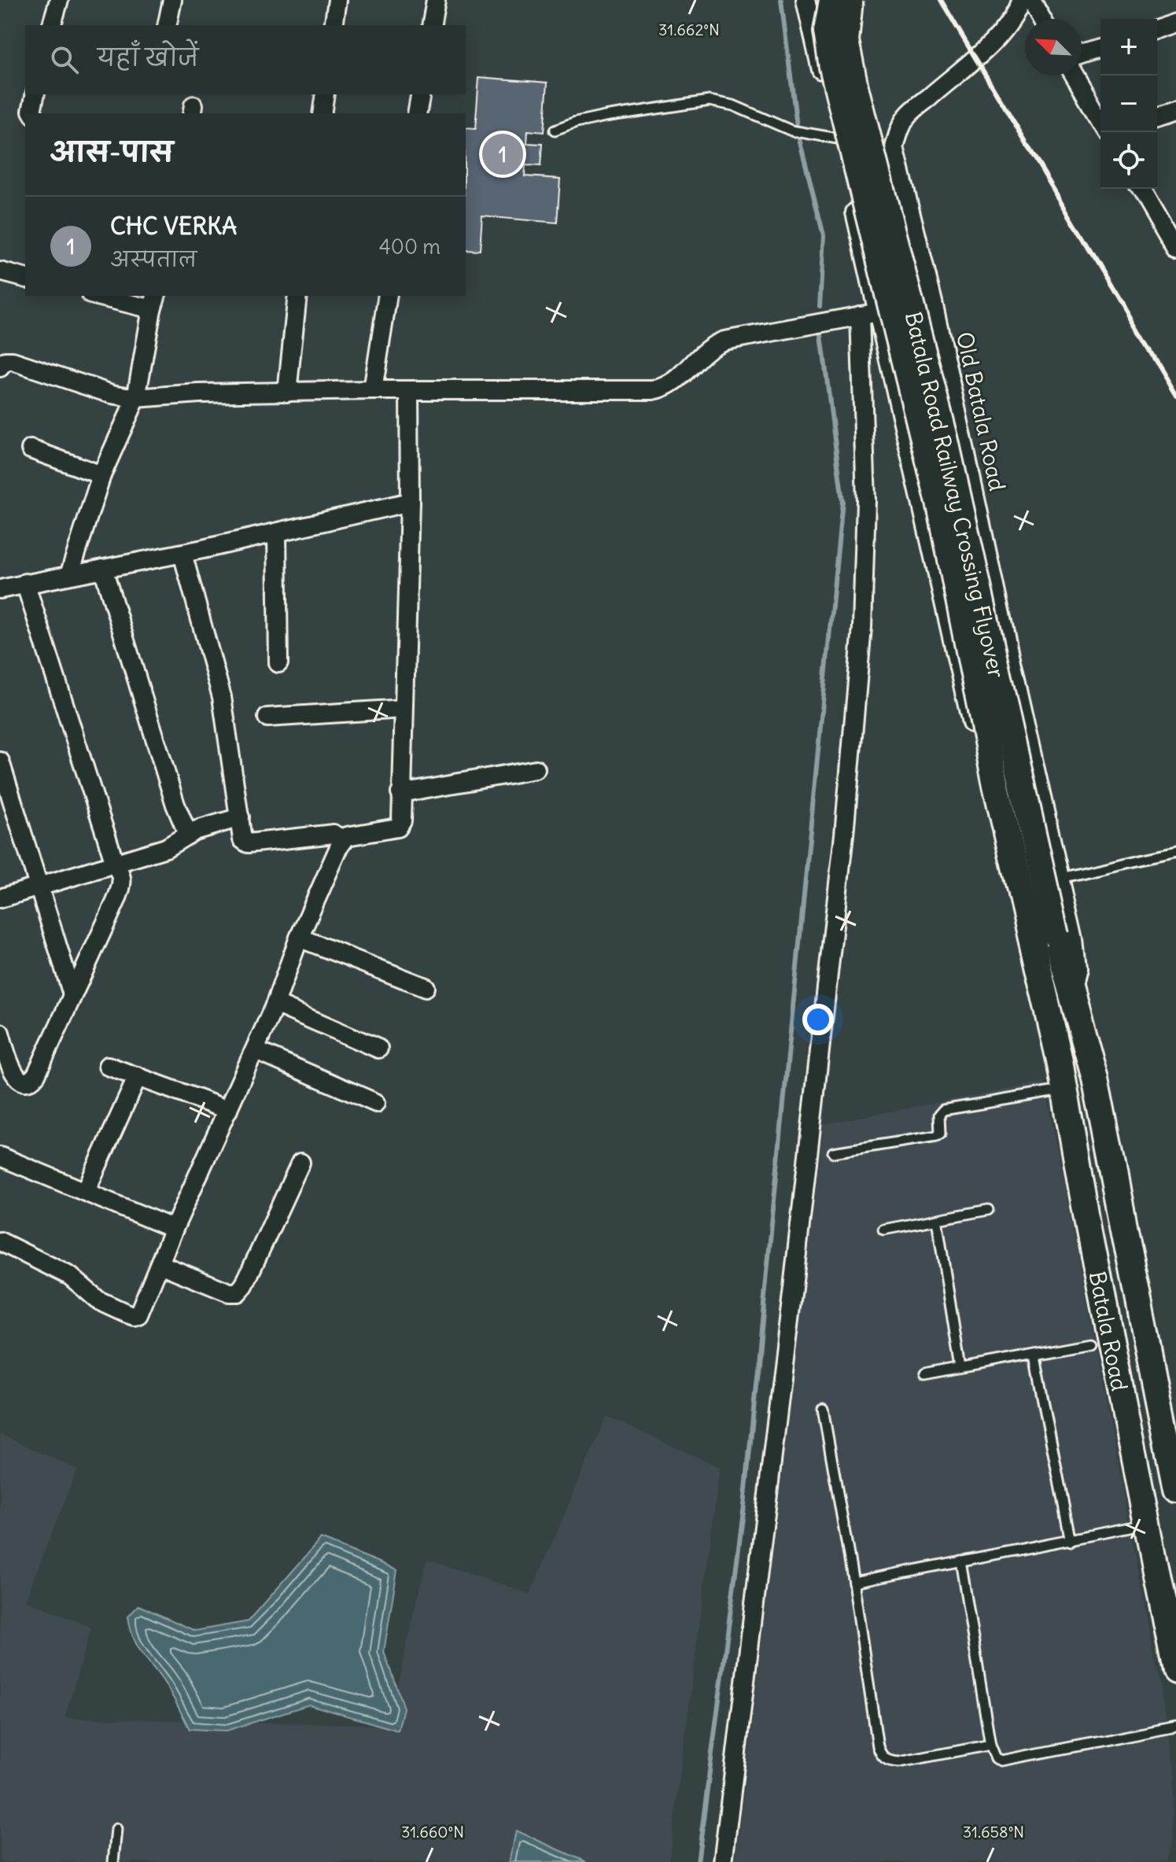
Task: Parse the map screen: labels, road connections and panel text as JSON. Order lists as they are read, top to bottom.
{
  "streets": {
    "main road": ["Batala Road Railway Crossing Flyover", "Batala Road"],
    "street": ["Old Batala Road"]
  },
  "crossings": [
    ["Old Batala Road", "Batala Road Railway Crossing Flyover"],
    ["Old Batala Road", "Batala Road"],
    ["Batala Road Railway Crossing Flyover", "Batala Road"]
  ],
  "north": "top left",
  "page": {
    "map_buttons": ["+", "−"],
    "search": "यहाँ खोजें",
    "heading": "आस-पास",
    "pins": "1",
    "list": [
      {
        "mark": "1",
        "name": "CHC VERKA",
        "note": "अस्पताल",
        "value": "400 m"
      }
    ]
  },
  "coordinates": ["31.662°N", "31.660°N", "31.658°N"]
}
